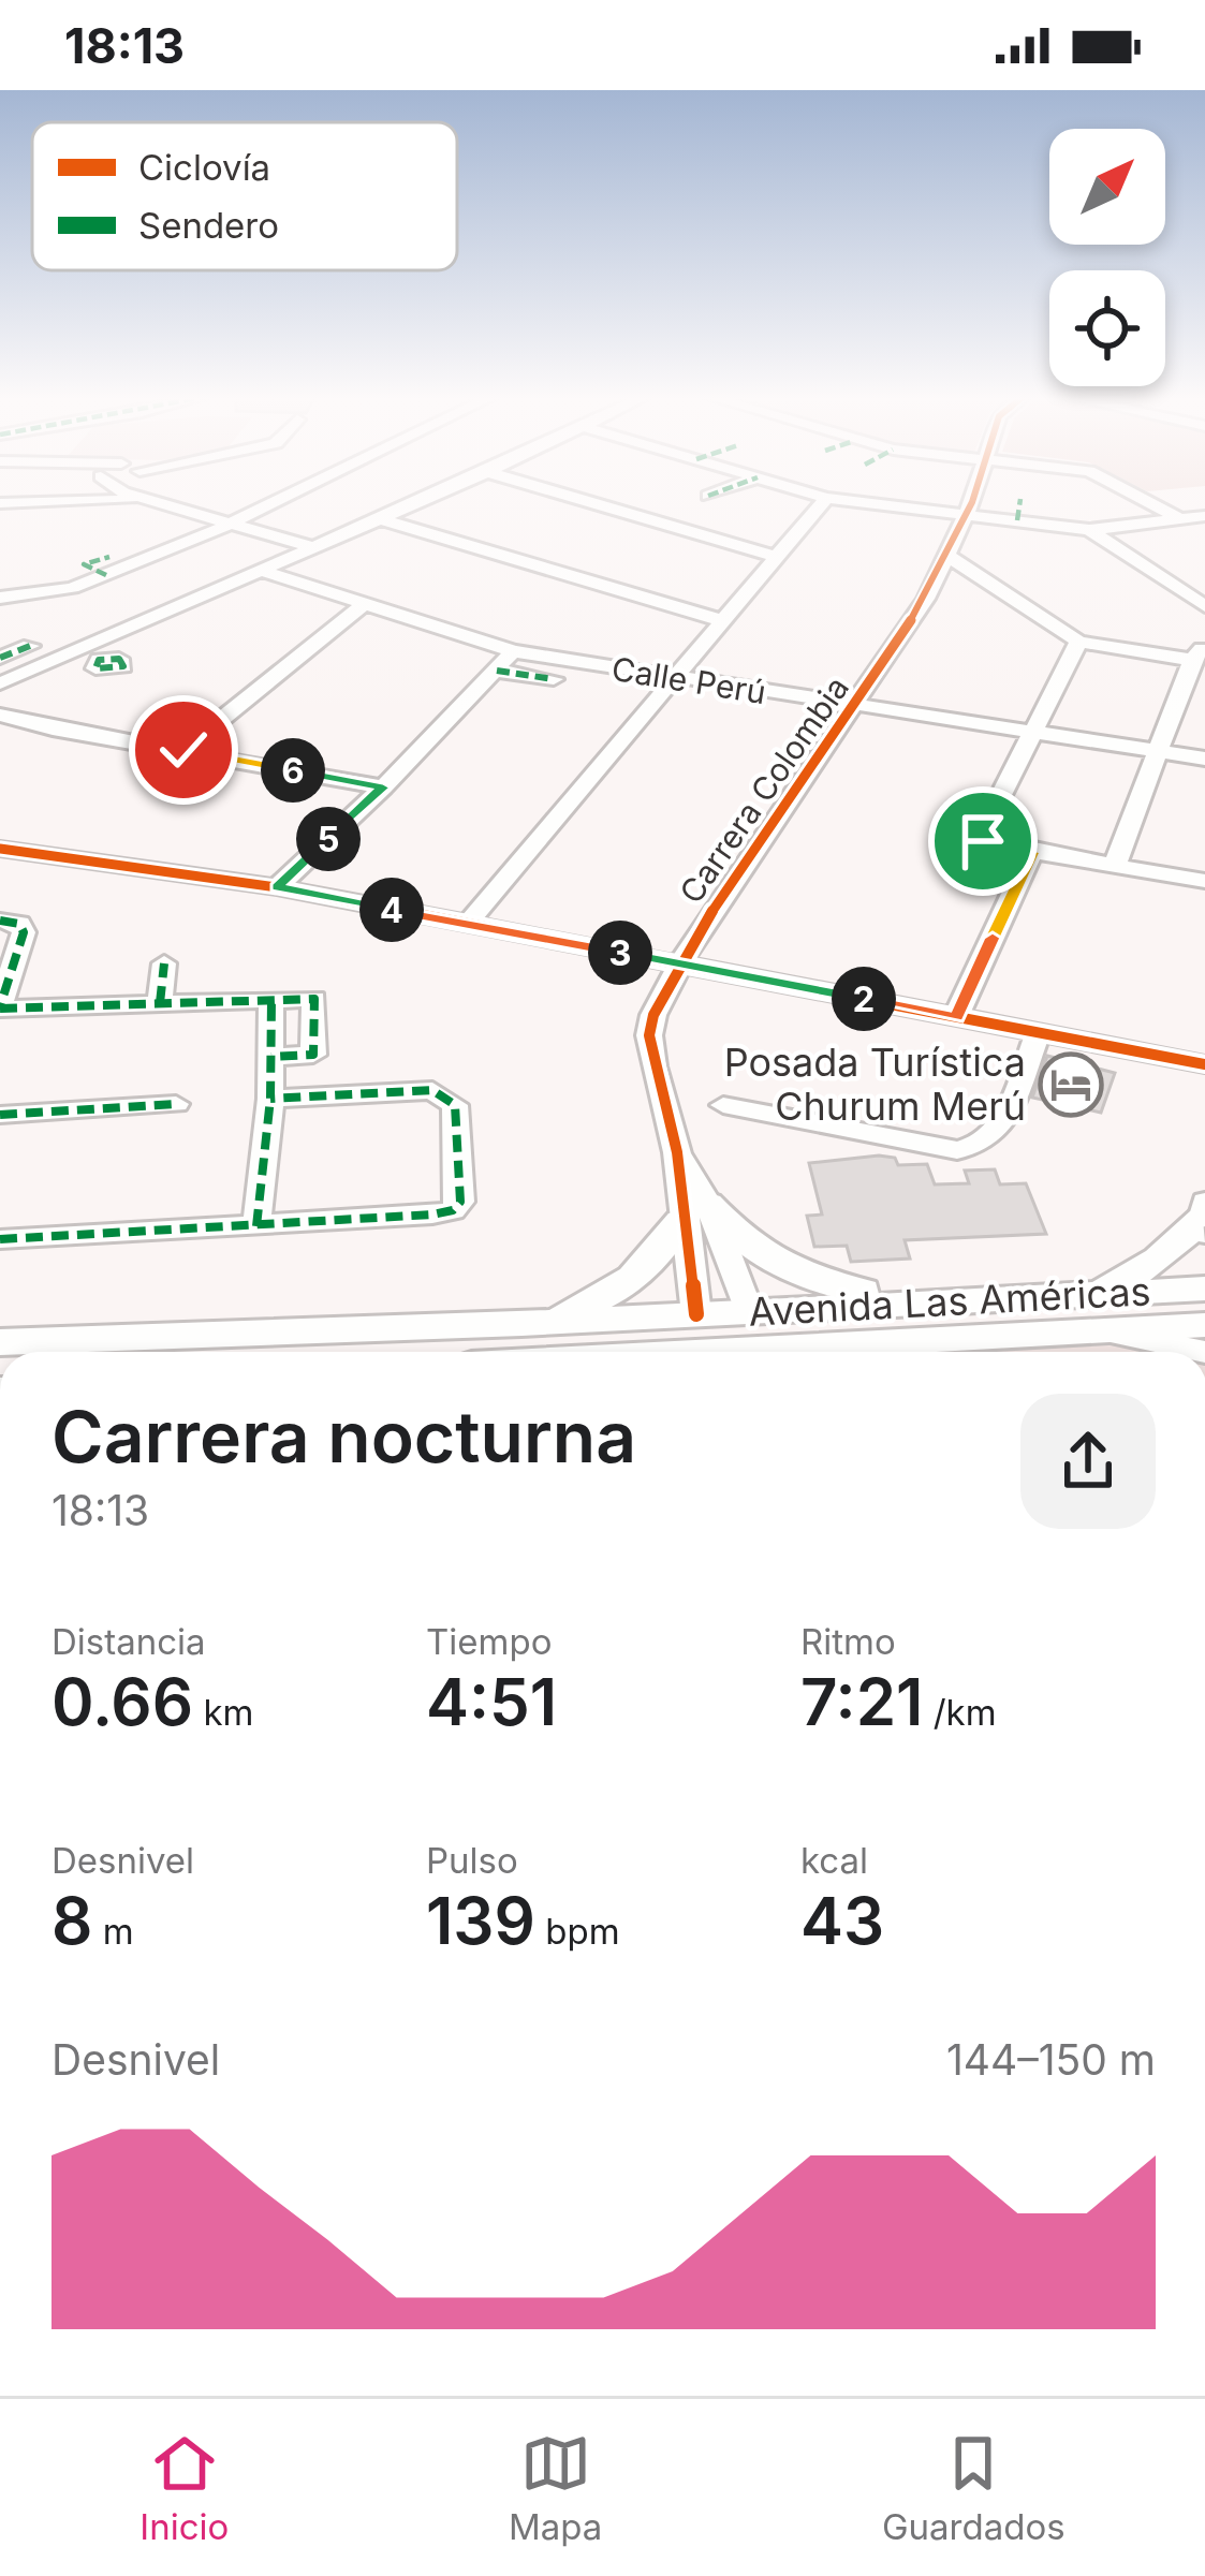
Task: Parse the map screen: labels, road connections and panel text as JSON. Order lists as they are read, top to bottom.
{
  "streets": {
    "main road": ["Avenida Las Américas"],
    "street": ["Calle Perú", "Carrera Colombia"]
  },
  "crossings": [
    ["Calle Perú", "Carrera Colombia"],
    ["Carrera Colombia", "Avenida Las Américas"]
  ],
  "places": {
    "hotel": ["Posada Turística Churum Merú"]
  },
  "legend": ["Ciclovía", "Sendero"],
  "north": "top right",
  "page": {
    "status": "18:13",
    "pins": [
      "6",
      "5",
      "4",
      "3",
      "2"
    ],
    "heading": ["Carrera nocturna", "18:13"],
    "stats": [
      ["Distancia", "0.66 km"],
      ["Tiempo", "4:51"],
      ["Ritmo", "7:21 /km"],
      ["Desnivel", "8 m"],
      ["Pulso", "139 bpm"],
      ["kcal", "43"]
    ],
    "chart": ["Desnivel", "144–150 m"],
    "tabs": ["Inicio", "Mapa", "Guardados"]
  }
}
